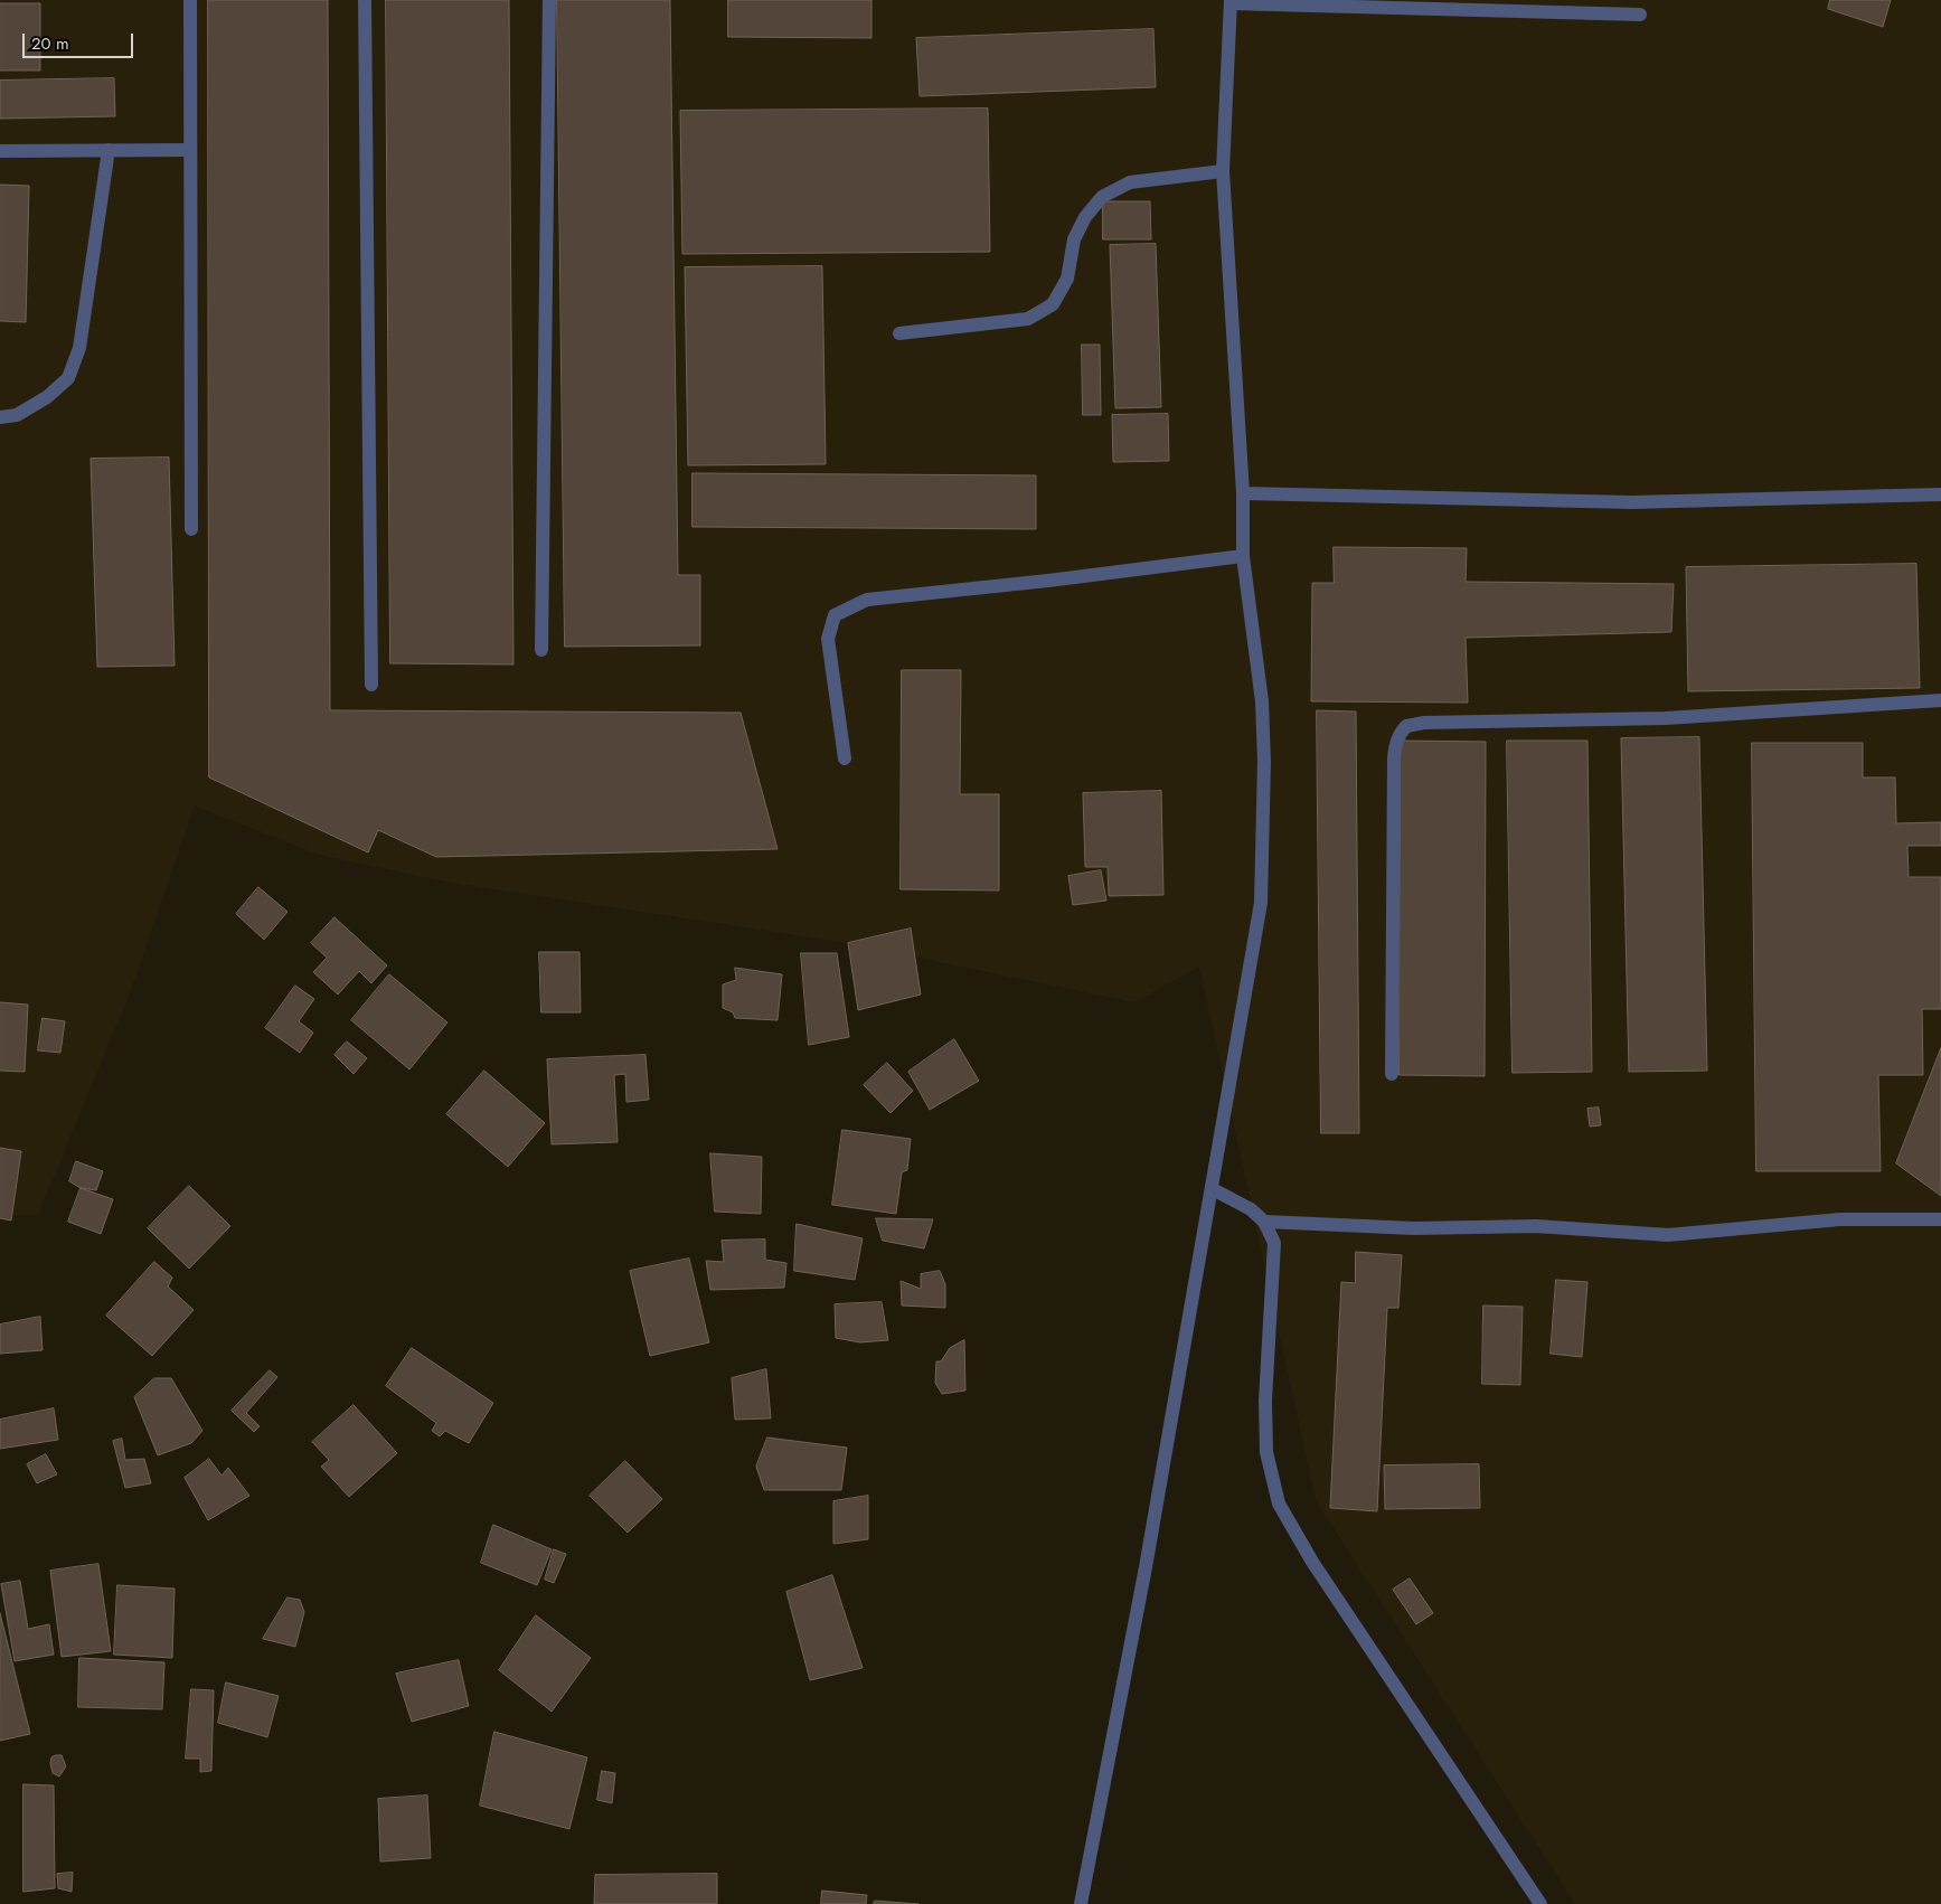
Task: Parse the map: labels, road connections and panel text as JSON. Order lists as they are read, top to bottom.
{
  "scale_bar": "20 m"
}
